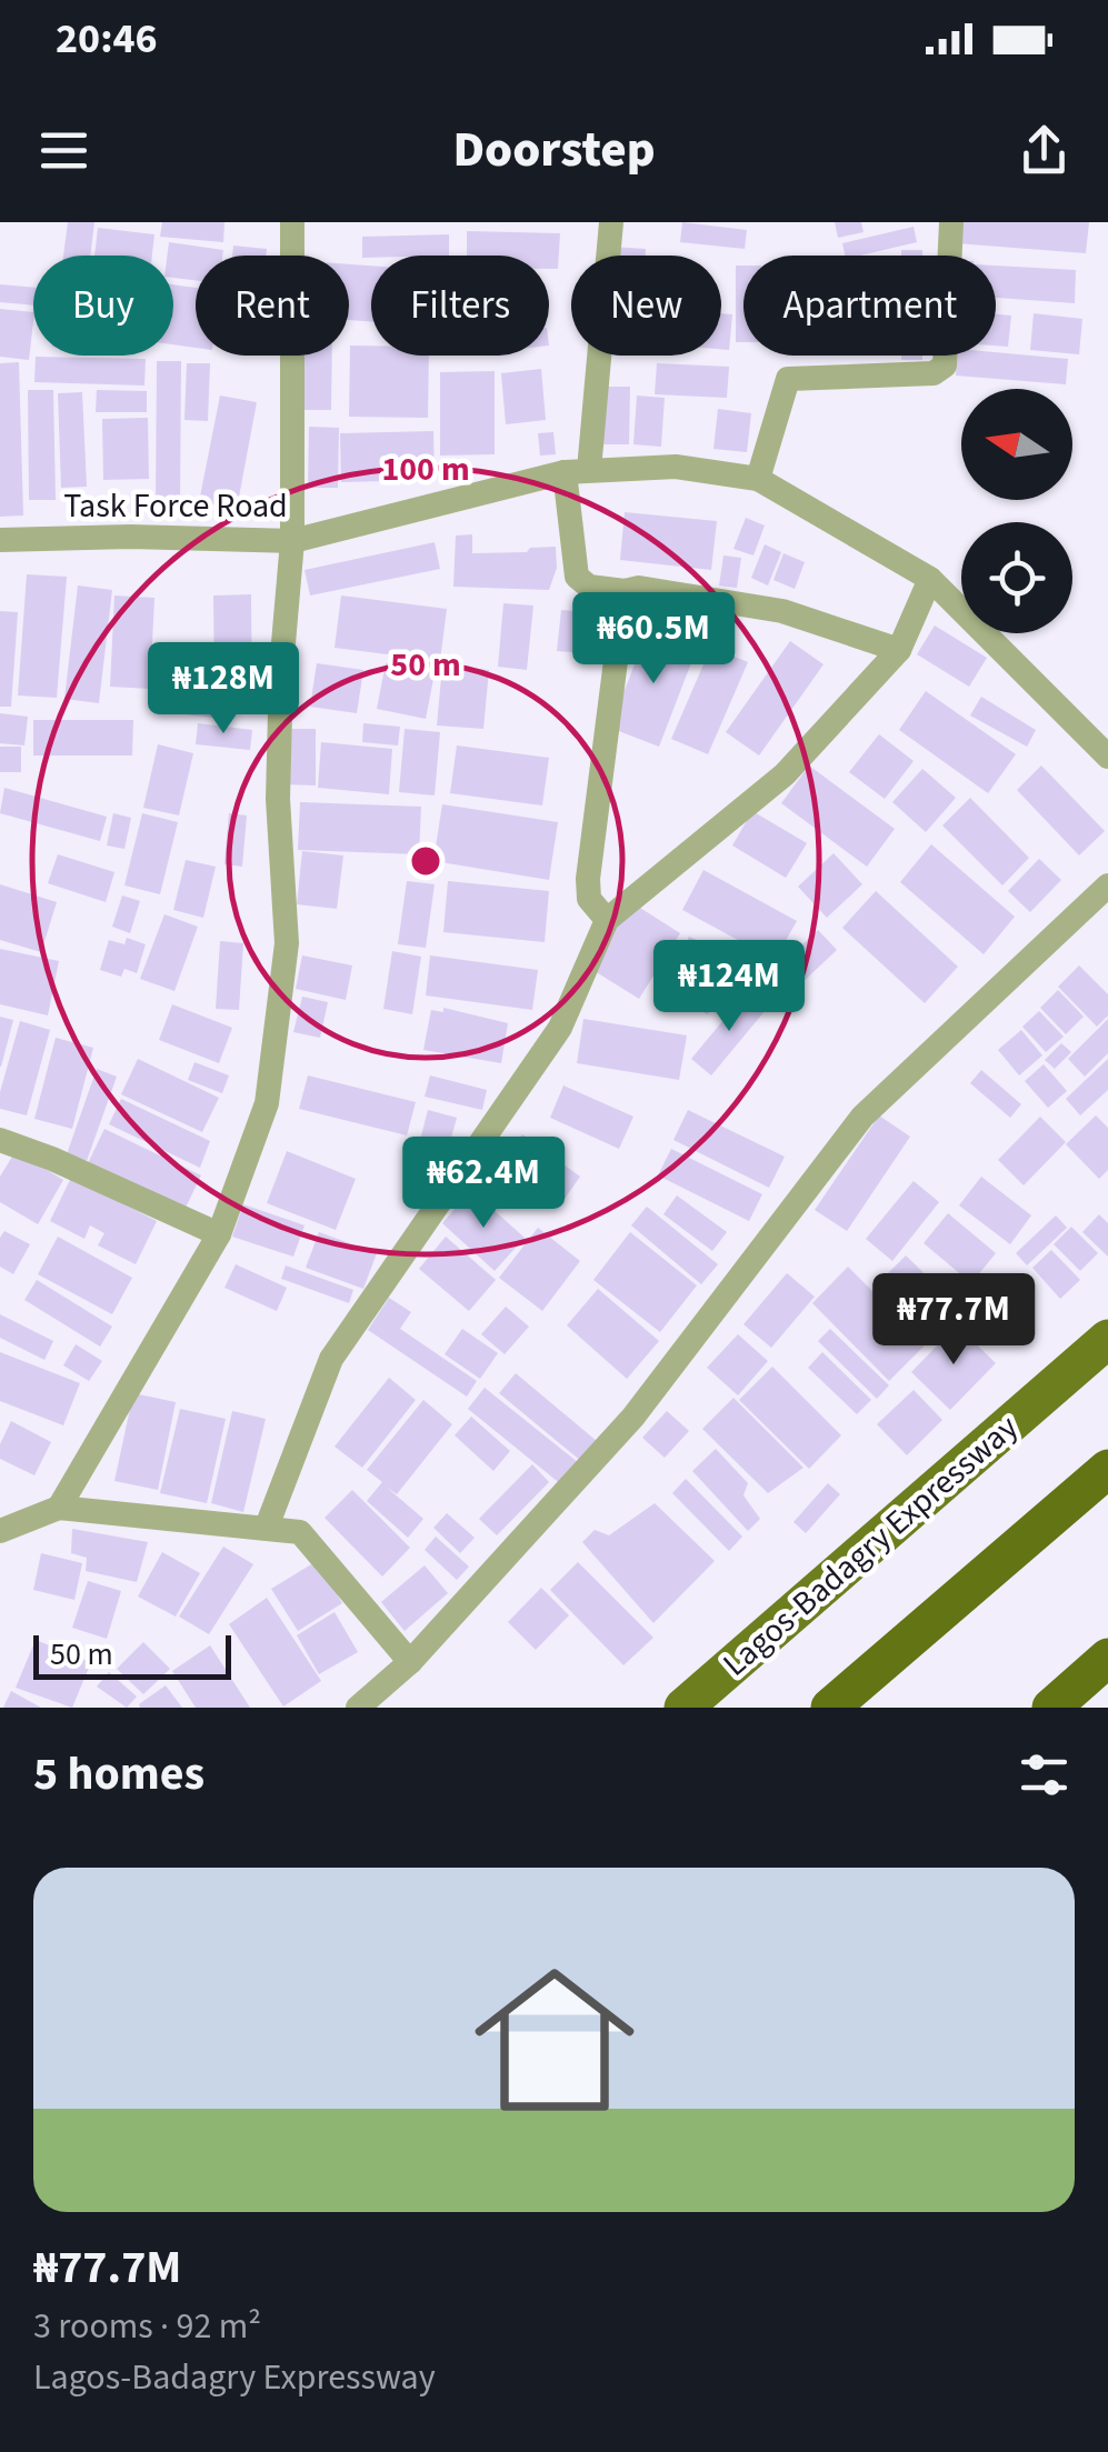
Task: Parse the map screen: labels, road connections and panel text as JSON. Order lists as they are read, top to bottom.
{
  "streets": {
    "main road": ["Lagos-Badagry Expressway"],
    "street": ["Task Force Road"]
  },
  "scale_bar": "50 m",
  "north": "left",
  "page": {
    "status": "20:46",
    "header": "Doorstep",
    "chip": [
      "Buy",
      "Rent",
      "Filters",
      "New",
      "Apartment"
    ],
    "price": [
      "₦60.5M",
      "₦128M",
      "₦124M",
      "₦62.4M",
      "₦77.7M"
    ],
    "scale": "50 m",
    "heading": "5 homes",
    "list": [
      {
        "name": "₦77.7M",
        "note": "3 rooms · 92 m² · Lagos-Badagry Expressway"
      }
    ]
  },
  "rings": ["100 m", "50 m"]
}
